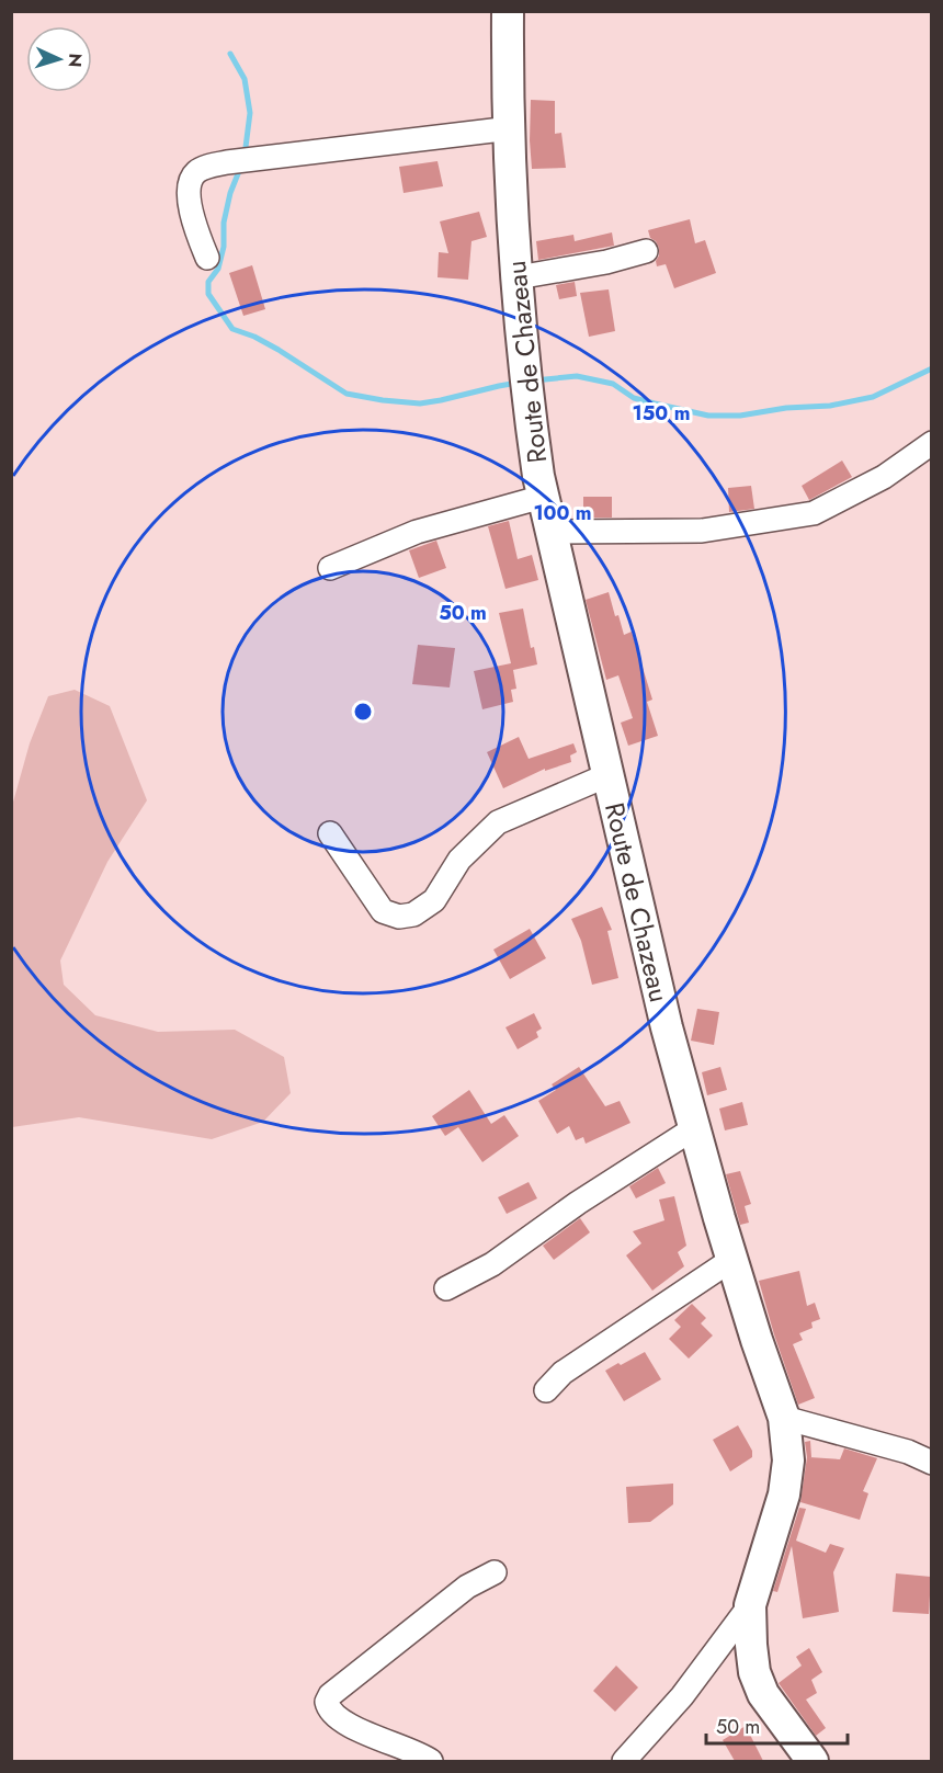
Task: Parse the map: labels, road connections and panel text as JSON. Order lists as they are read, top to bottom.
{
  "streets": {
    "main road": ["Route de Chazeau"]
  },
  "scale_bar": "50 m",
  "north": "right",
  "rings": ["150 m", "100 m", "50 m"]
}
